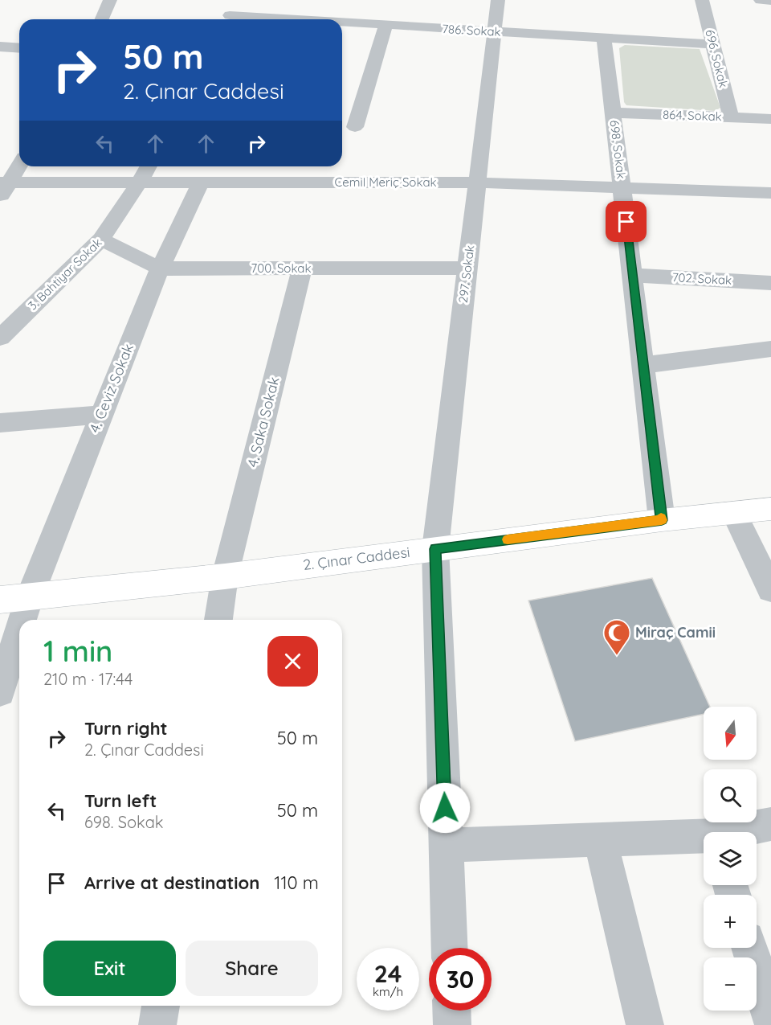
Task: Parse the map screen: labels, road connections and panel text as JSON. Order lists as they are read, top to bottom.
{
  "streets": {
    "street": [
      "786. Sokak",
      "696. Sokak",
      "864. Sokak",
      "698. Sokak",
      "Cemil Meriç Sokak",
      "700. Sokak",
      "3. Bahtiyar Sokak",
      "297. Sokak",
      "702. Sokak",
      "4. Ceviz Sokak",
      "4. Saka Sokak",
      "2. Çınar Caddesi"
    ]
  },
  "crossings": [
    ["786. Sokak", "696. Sokak"],
    ["786. Sokak", "698. Sokak"],
    ["786. Sokak", "297. Sokak"],
    ["696. Sokak", "864. Sokak"],
    ["864. Sokak", "698. Sokak"],
    ["698. Sokak", "Cemil Meriç Sokak"],
    ["698. Sokak", "702. Sokak"],
    ["698. Sokak", "2. Çınar Caddesi"],
    ["Cemil Meriç Sokak", "3. Bahtiyar Sokak"],
    ["Cemil Meriç Sokak", "297. Sokak"],
    ["Cemil Meriç Sokak", "4. Ceviz Sokak"],
    ["700. Sokak", "3. Bahtiyar Sokak"],
    ["700. Sokak", "297. Sokak"],
    ["700. Sokak", "4. Ceviz Sokak"],
    ["700. Sokak", "4. Saka Sokak"],
    ["297. Sokak", "2. Çınar Caddesi"],
    ["4. Ceviz Sokak", "2. Çınar Caddesi"],
    ["4. Saka Sokak", "2. Çınar Caddesi"]
  ],
  "places": {
    "mosque": ["Miraç Camii"]
  },
  "north": "bottom",
  "page": {
    "turn": ["50 m", "2. Çınar Caddesi"],
    "heading": ["1 min", "210 m · 17:44"],
    "list": [
      {
        "name": "Turn right",
        "note": "2. Çınar Caddesi",
        "value": "50 m"
      },
      {
        "name": "Turn left",
        "note": "698. Sokak",
        "value": "50 m"
      },
      {
        "name": "Arrive at destination",
        "value": "110 m"
      }
    ],
    "map_buttons": ["+", "−"],
    "buttons": ["Exit", "Share"],
    "speed": "24 km/h",
    "limit": "30"
  }
}
